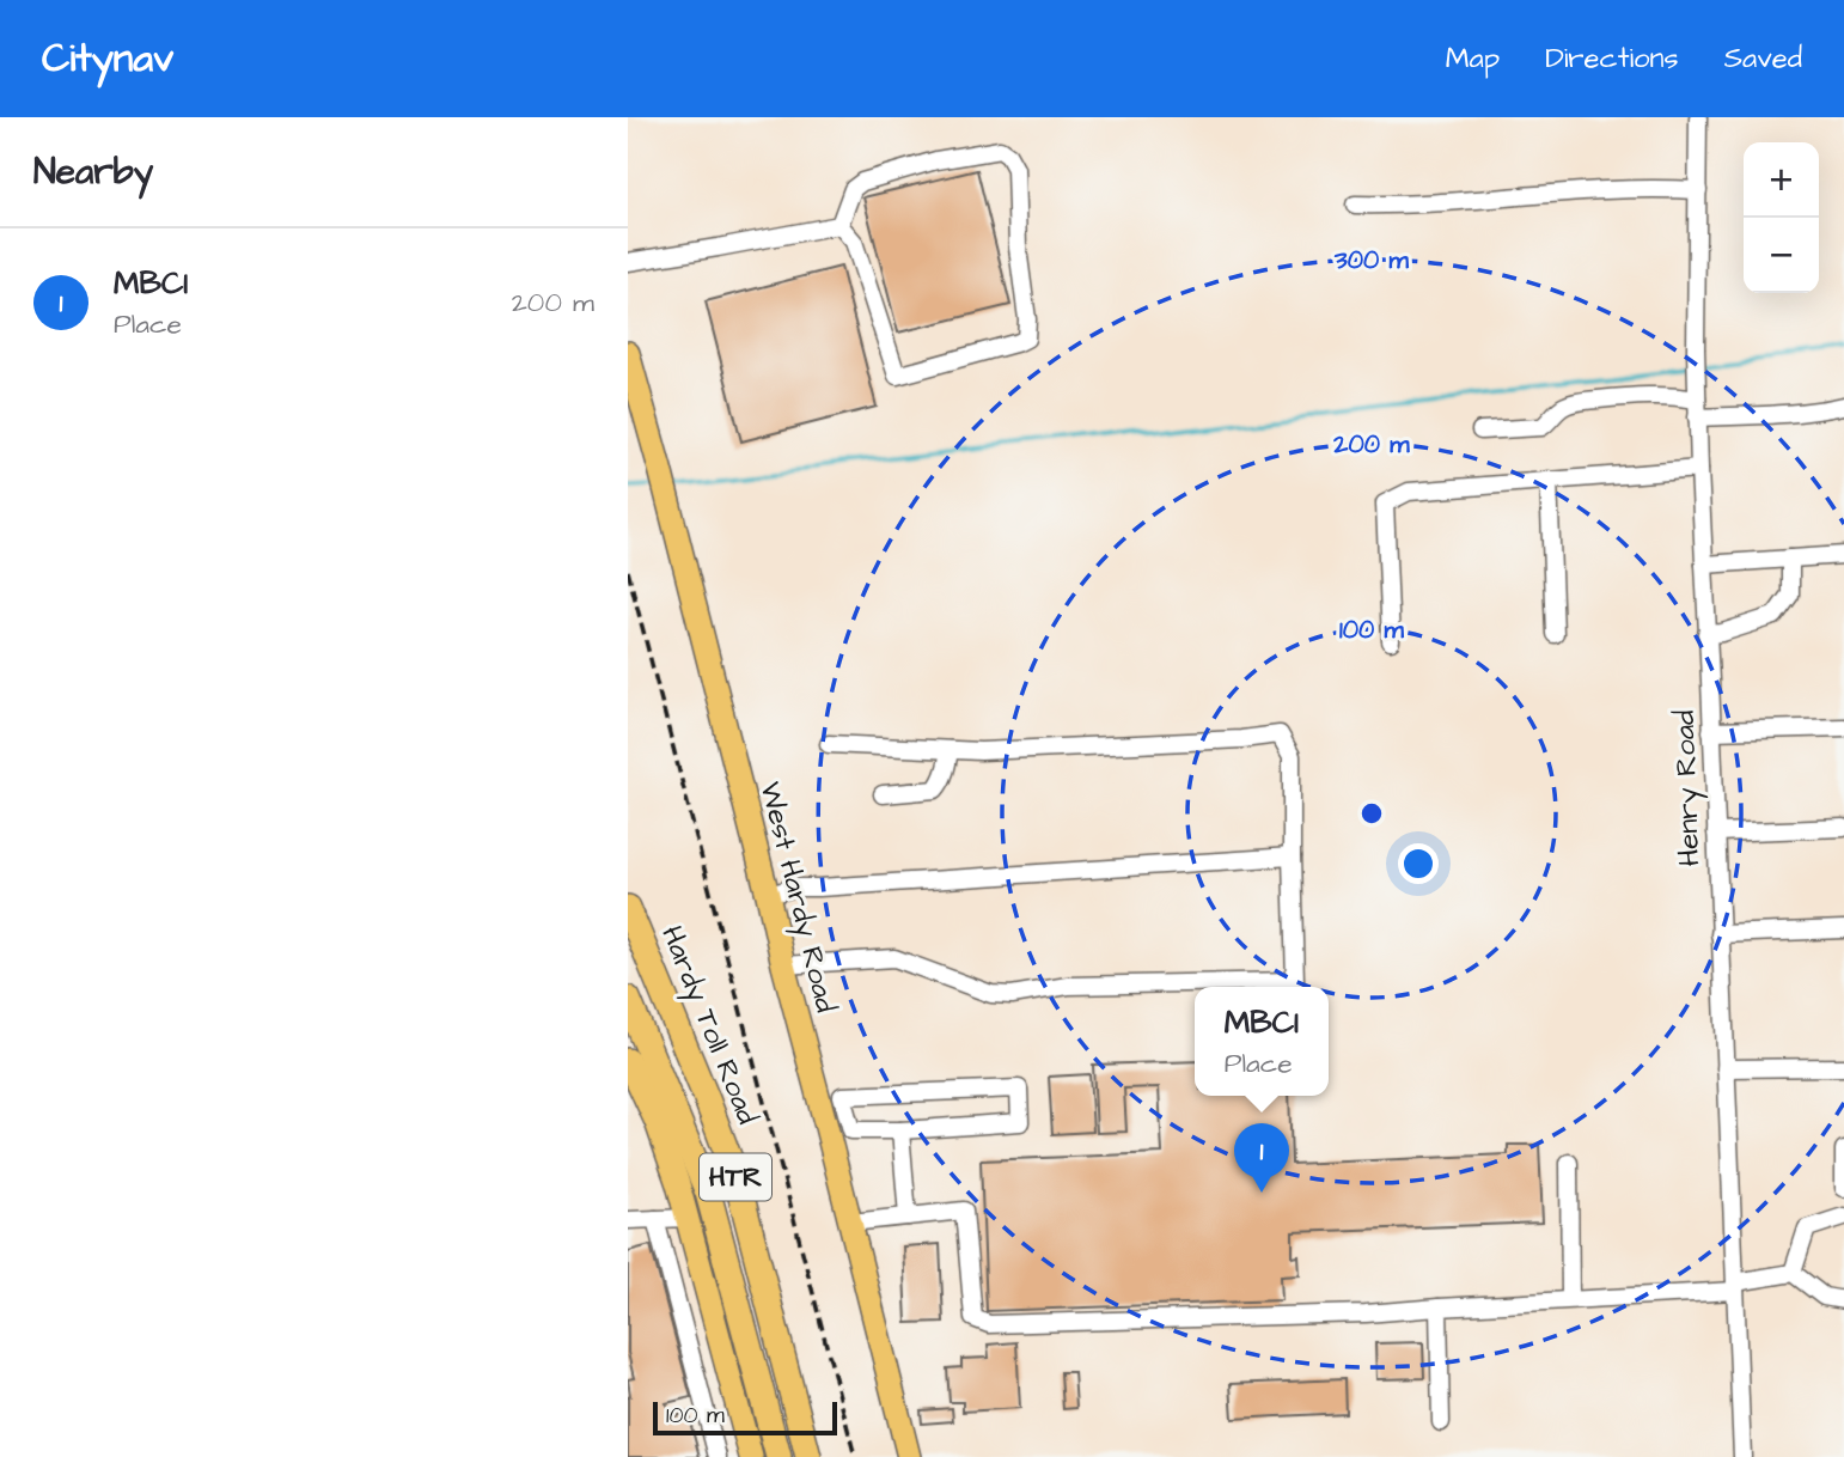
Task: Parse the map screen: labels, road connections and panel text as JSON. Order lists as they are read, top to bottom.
{
  "streets": {
    "highway": ["Hardy Toll Road", "HTR"],
    "main road": ["West Hardy Road"],
    "street": ["Henry Road"]
  },
  "scale_bar": "100 m",
  "page": {
    "header": "Citynav",
    "nav": ["Map", "Directions", "Saved"],
    "heading": "Nearby",
    "map_buttons": ["+", "−"],
    "list": [
      {
        "mark": "1",
        "name": "MBCI",
        "note": "Place",
        "value": "200 m"
      }
    ],
    "popup": ["MBCI", "Place"],
    "pins": "1",
    "scale": "100 m"
  },
  "rings": ["300 m", "200 m", "100 m"]
}
